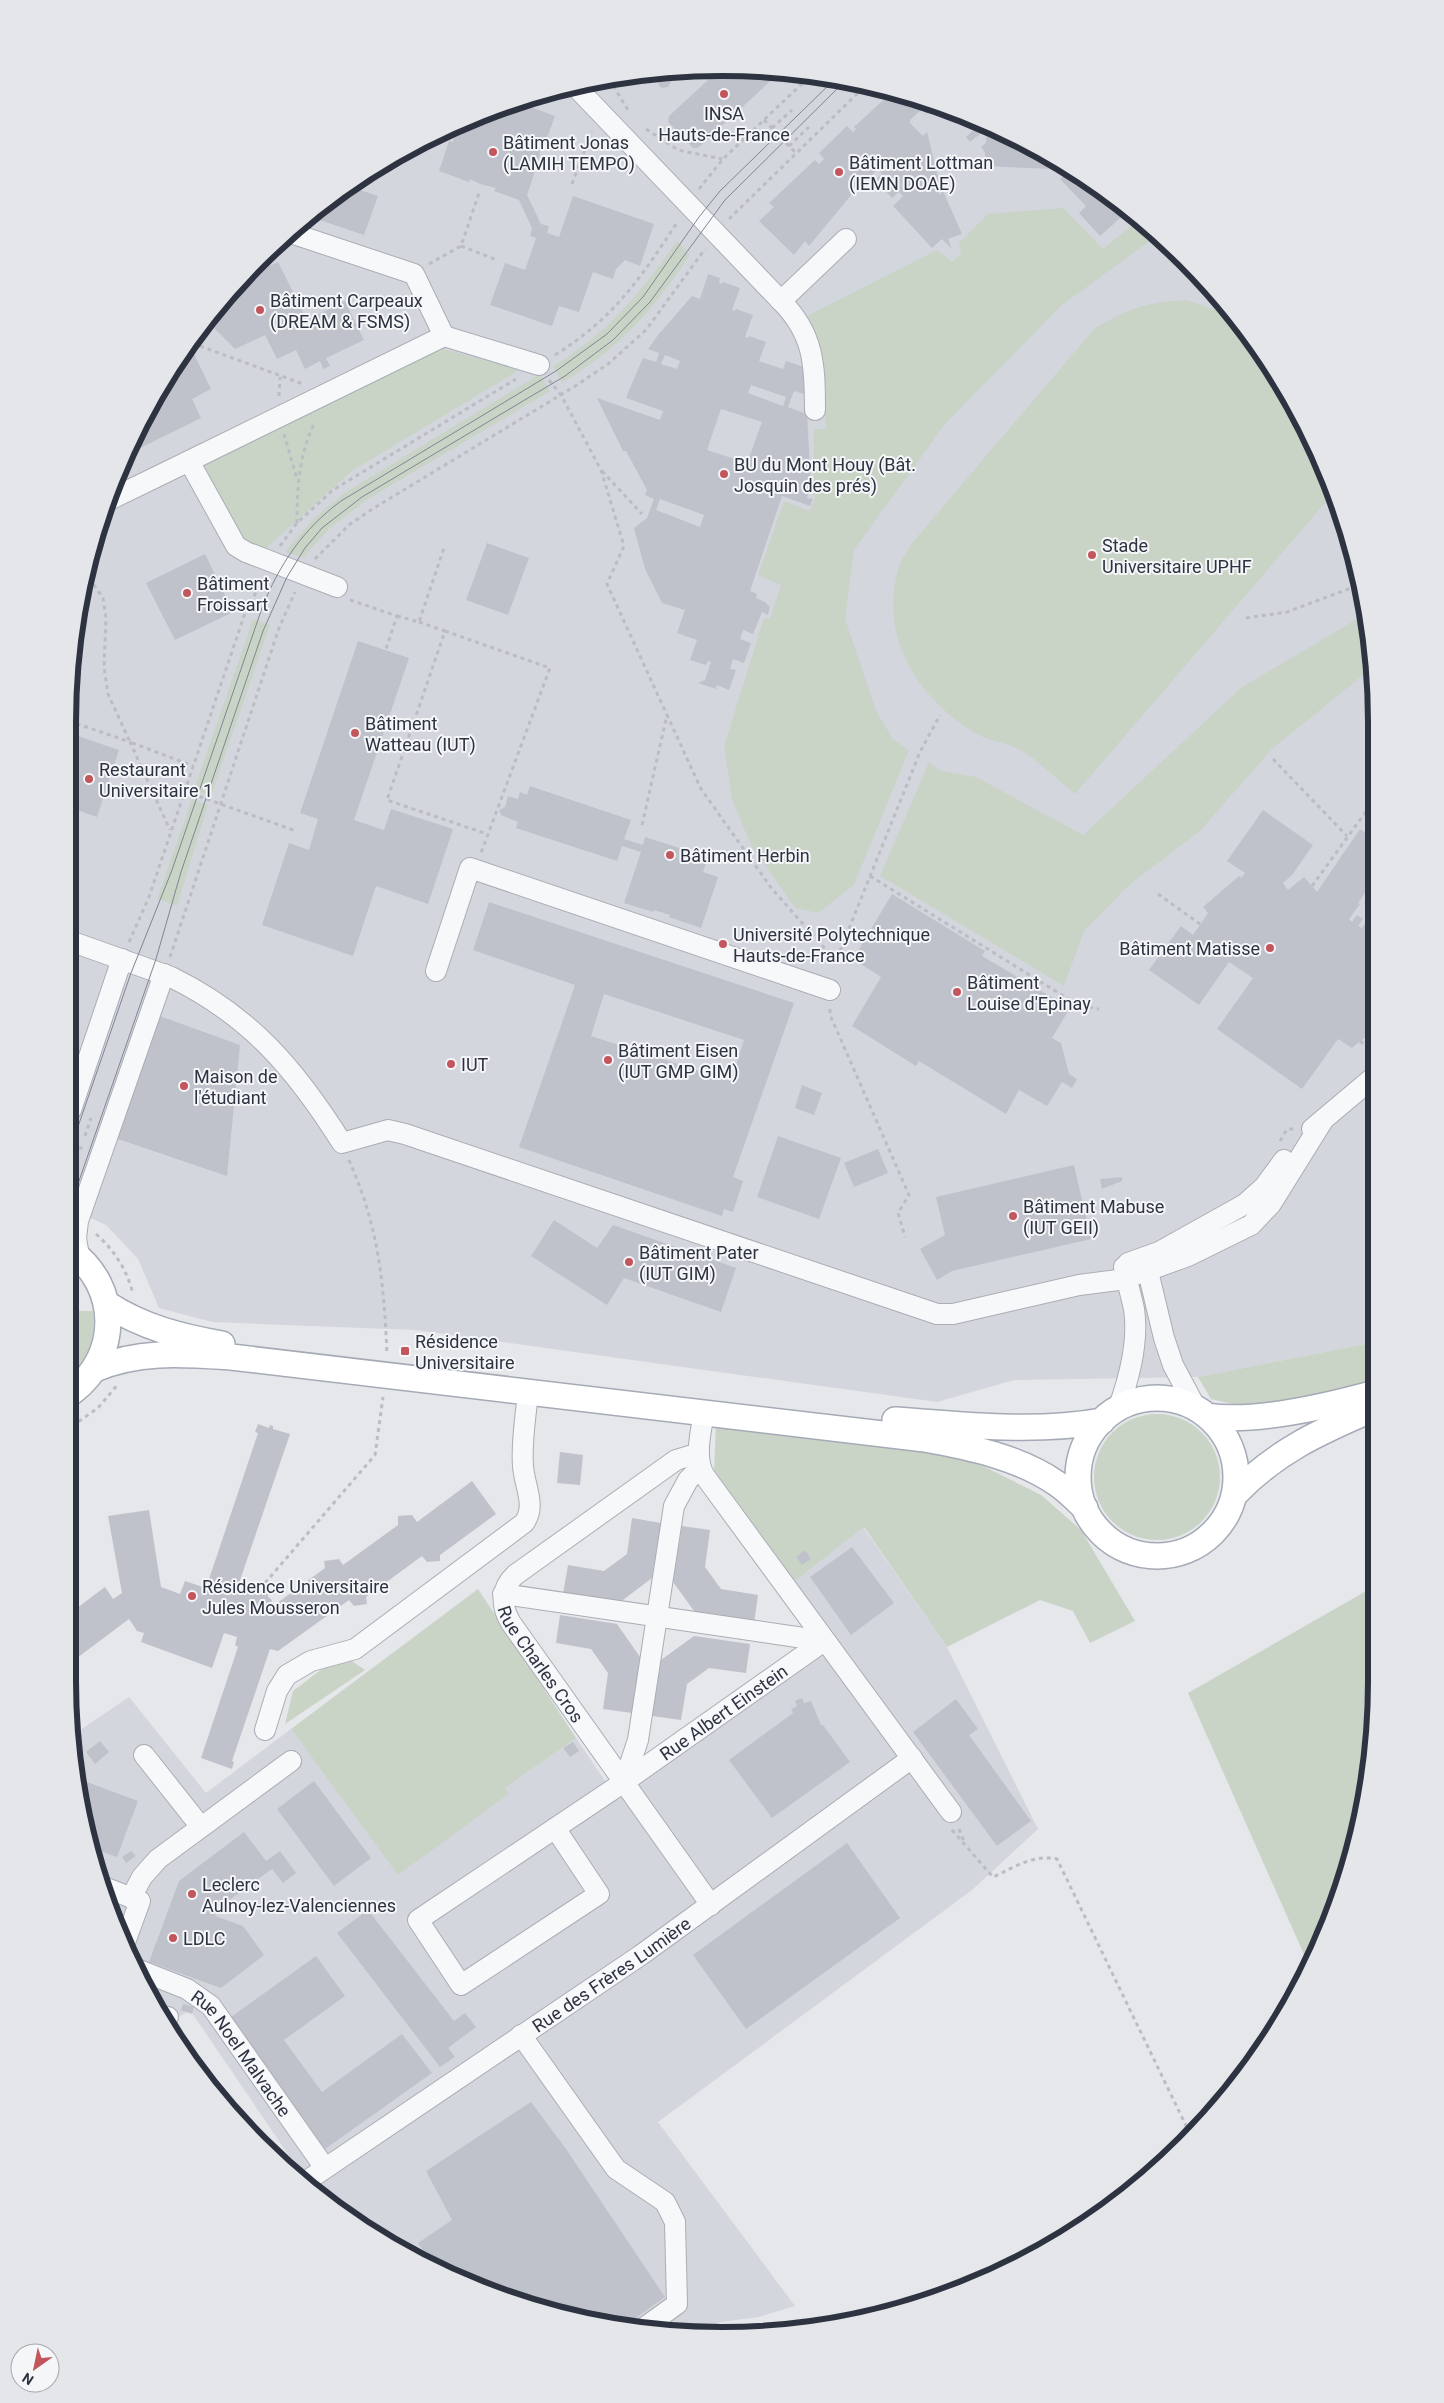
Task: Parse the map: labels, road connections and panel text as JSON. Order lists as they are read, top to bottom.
{
  "streets": {
    "street": [
      "Rue Charles Cros",
      "Rue Albert Einstein",
      "Rue des Frères Lumière",
      "Rue Noel Malvache"
    ]
  },
  "crossings": [
    ["Rue Charles Cros", "Rue Albert Einstein"],
    ["Rue Charles Cros", "Rue des Frères Lumière"],
    ["Rue des Frères Lumière", "Rue Noel Malvache"]
  ],
  "places": {
    "other": [
      "INSA Hauts-de-France",
      "Bâtiment Jonas (LAMIH TEMPO)",
      "Bâtiment Lottman (IEMN DOAE)",
      "Bâtiment Carpeaux (DREAM & FSMS)",
      "BU du Mont Houy (Bât. Josquin des prés)",
      "Stade Universitaire UPHF",
      "Bâtiment Froissart",
      "Bâtiment Watteau (IUT)",
      "Restaurant Universitaire 1",
      "Bâtiment Herbin",
      "Université Polytechnique Hauts-de-France",
      "Bâtiment Matisse",
      "Bâtiment Louise d'Epinay",
      "Bâtiment Eisen (IUT GMP GIM)",
      "IUT",
      "Maison de l'étudiant",
      "Bâtiment Mabuse (IUT GEII)",
      "Bâtiment Pater (IUT GIM)",
      "Résidence Universitaire Jules Mousseron",
      "Leclerc Aulnoy-lez-Valenciennes",
      "LDLC"
    ],
    "transit": ["Résidence Universitaire"]
  },
  "north": "bottom left"
}
